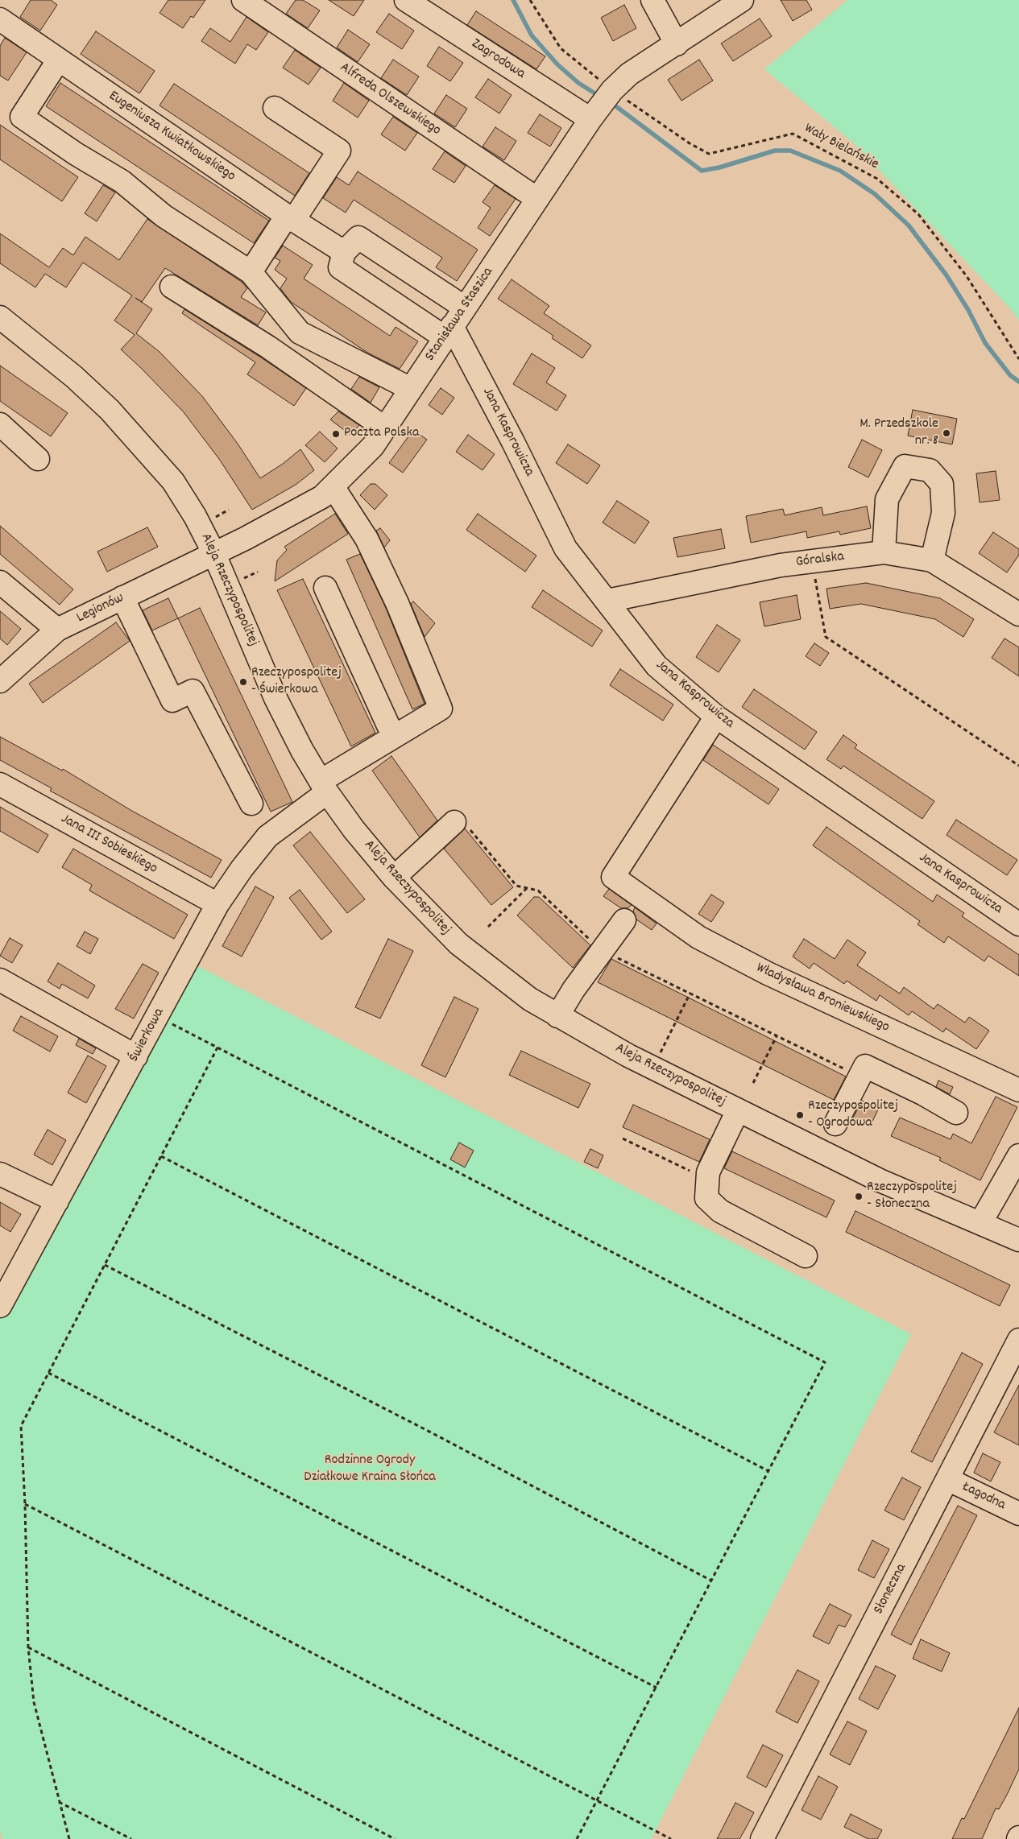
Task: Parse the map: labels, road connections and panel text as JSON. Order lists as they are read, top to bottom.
{
  "streets": {
    "street": [
      "Zagrodowa",
      "Alfreda Olszewskiego",
      "Eugeniusza Kwiatkowskiego",
      "Stanisława Staszica",
      "Jana Kasprowicza",
      "Góralska",
      "Aleja Rzeczypospolitej",
      "Legionów",
      "Jana III Sobieskiego",
      "Władysława Broniewskiego",
      "Świerkowa",
      "Łagodna",
      "Słoneczna"
    ],
    "path": ["Wały Bielańskie"]
  },
  "crossings": [
    ["Zagrodowa", "Stanisława Staszica"],
    ["Alfreda Olszewskiego", "Stanisława Staszica"],
    ["Wały Bielańskie", "Stanisława Staszica"],
    ["Stanisława Staszica", "Jana Kasprowicza"],
    ["Stanisława Staszica", "Aleja Rzeczypospolitej"],
    ["Stanisława Staszica", "Legionów"],
    ["Stanisława Staszica", "Świerkowa"],
    ["Jana Kasprowicza", "Góralska"],
    ["Jana Kasprowicza", "Władysława Broniewskiego"],
    ["Aleja Rzeczypospolitej", "Legionów"],
    ["Aleja Rzeczypospolitej", "Świerkowa"],
    ["Jana III Sobieskiego", "Świerkowa"],
    ["Łagodna", "Słoneczna"]
  ],
  "parks": ["Rodzinne Ogrody Działkowe Kraina Słońca"],
  "places": [
    "M. Przedszkole nr. 8",
    "Poczta Polska",
    "Rzeczypospolitej - Świerkowa",
    "Rzeczypospolitej - Ogrodowa",
    "Rzeczypospolitej - Słoneczna"
  ]
}
